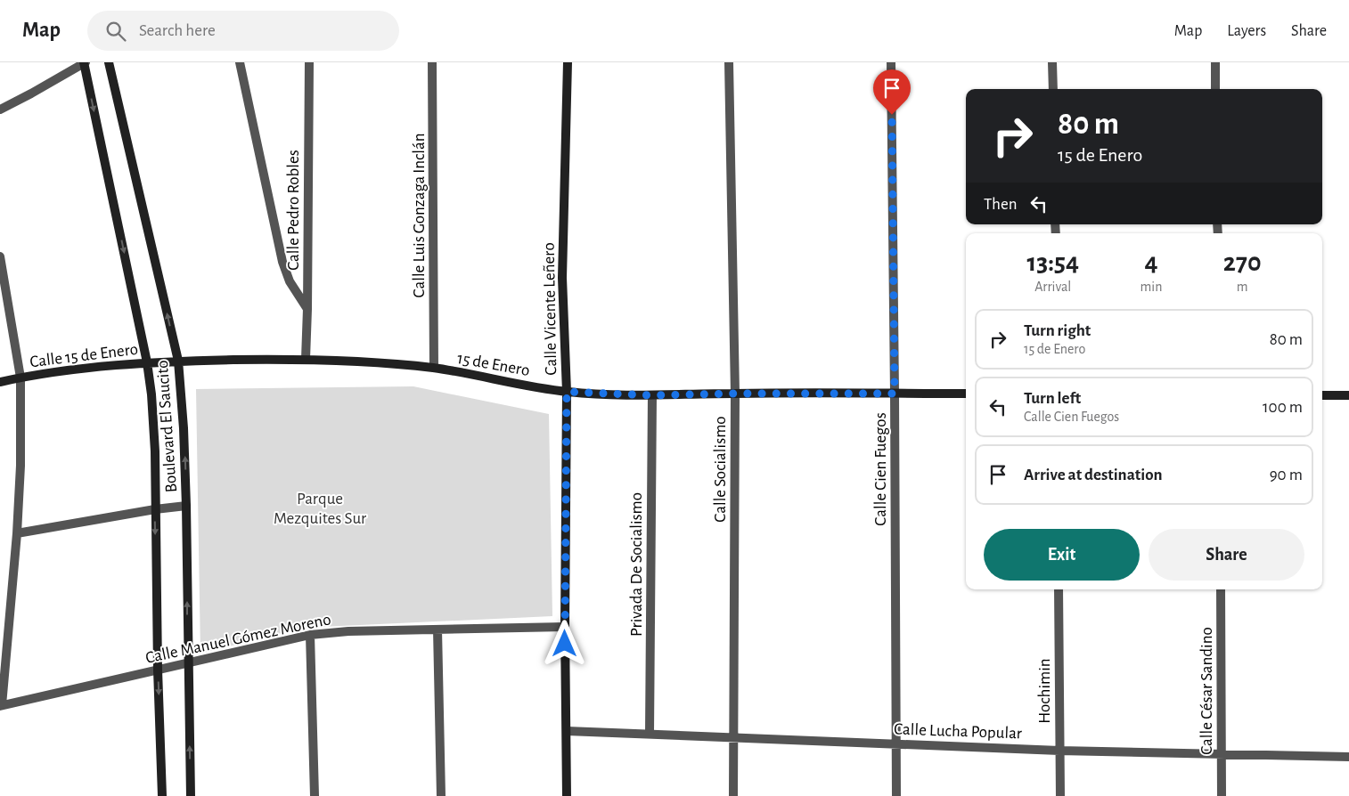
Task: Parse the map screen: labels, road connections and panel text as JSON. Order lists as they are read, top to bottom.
{
  "streets": {
    "street": [
      "Calle Pedro Robles",
      "Calle Luis Gonzaga Inclán",
      "Calle Vicente Leñero",
      "Calle 15 de Enero",
      "15 de Enero",
      "Boulevard El Saucito",
      "Calle Socialismo",
      "Calle Cien Fuegos",
      "Privada De Socialismo",
      "Calle Manuel Gómez Moreno",
      "Hochimin",
      "Calle César Sandino",
      "Calle Lucha Popular"
    ]
  },
  "crossings": [
    ["Calle Pedro Robles", "Calle 15 de Enero"],
    ["Calle Pedro Robles", "15 de Enero"],
    ["Calle Luis Gonzaga Inclán", "15 de Enero"],
    ["Calle Vicente Leñero", "15 de Enero"],
    ["Calle Vicente Leñero", "Calle Manuel Gómez Moreno"],
    ["Calle Vicente Leñero", "Calle Lucha Popular"],
    ["Calle 15 de Enero", "15 de Enero"],
    ["Calle 15 de Enero", "Boulevard El Saucito"],
    ["15 de Enero", "Calle Socialismo"],
    ["15 de Enero", "Calle Cien Fuegos"],
    ["15 de Enero", "Privada De Socialismo"],
    ["Boulevard El Saucito", "Calle Manuel Gómez Moreno"],
    ["Calle Socialismo", "Calle Lucha Popular"],
    ["Calle Cien Fuegos", "Calle Lucha Popular"],
    ["Privada De Socialismo", "Calle Lucha Popular"],
    ["Hochimin", "Calle Lucha Popular"],
    ["Calle César Sandino", "Calle Lucha Popular"]
  ],
  "parks": ["Parque Mezquites Sur"],
  "page": {
    "header": "Map",
    "search": "Search here",
    "nav": ["Map", "Layers", "Share"],
    "turn": ["80 m", "15 de Enero"],
    "then": "Then",
    "eta": [
      "13:54",
      "Arrival",
      "4",
      "min",
      "270",
      "m"
    ],
    "list": [
      {
        "name": "Turn right",
        "note": "15 de Enero",
        "value": "80 m"
      },
      {
        "name": "Turn left",
        "note": "Calle Cien Fuegos",
        "value": "100 m"
      },
      {
        "name": "Arrive at destination",
        "value": "90 m"
      }
    ],
    "buttons": ["Exit", "Share"]
  }
}
